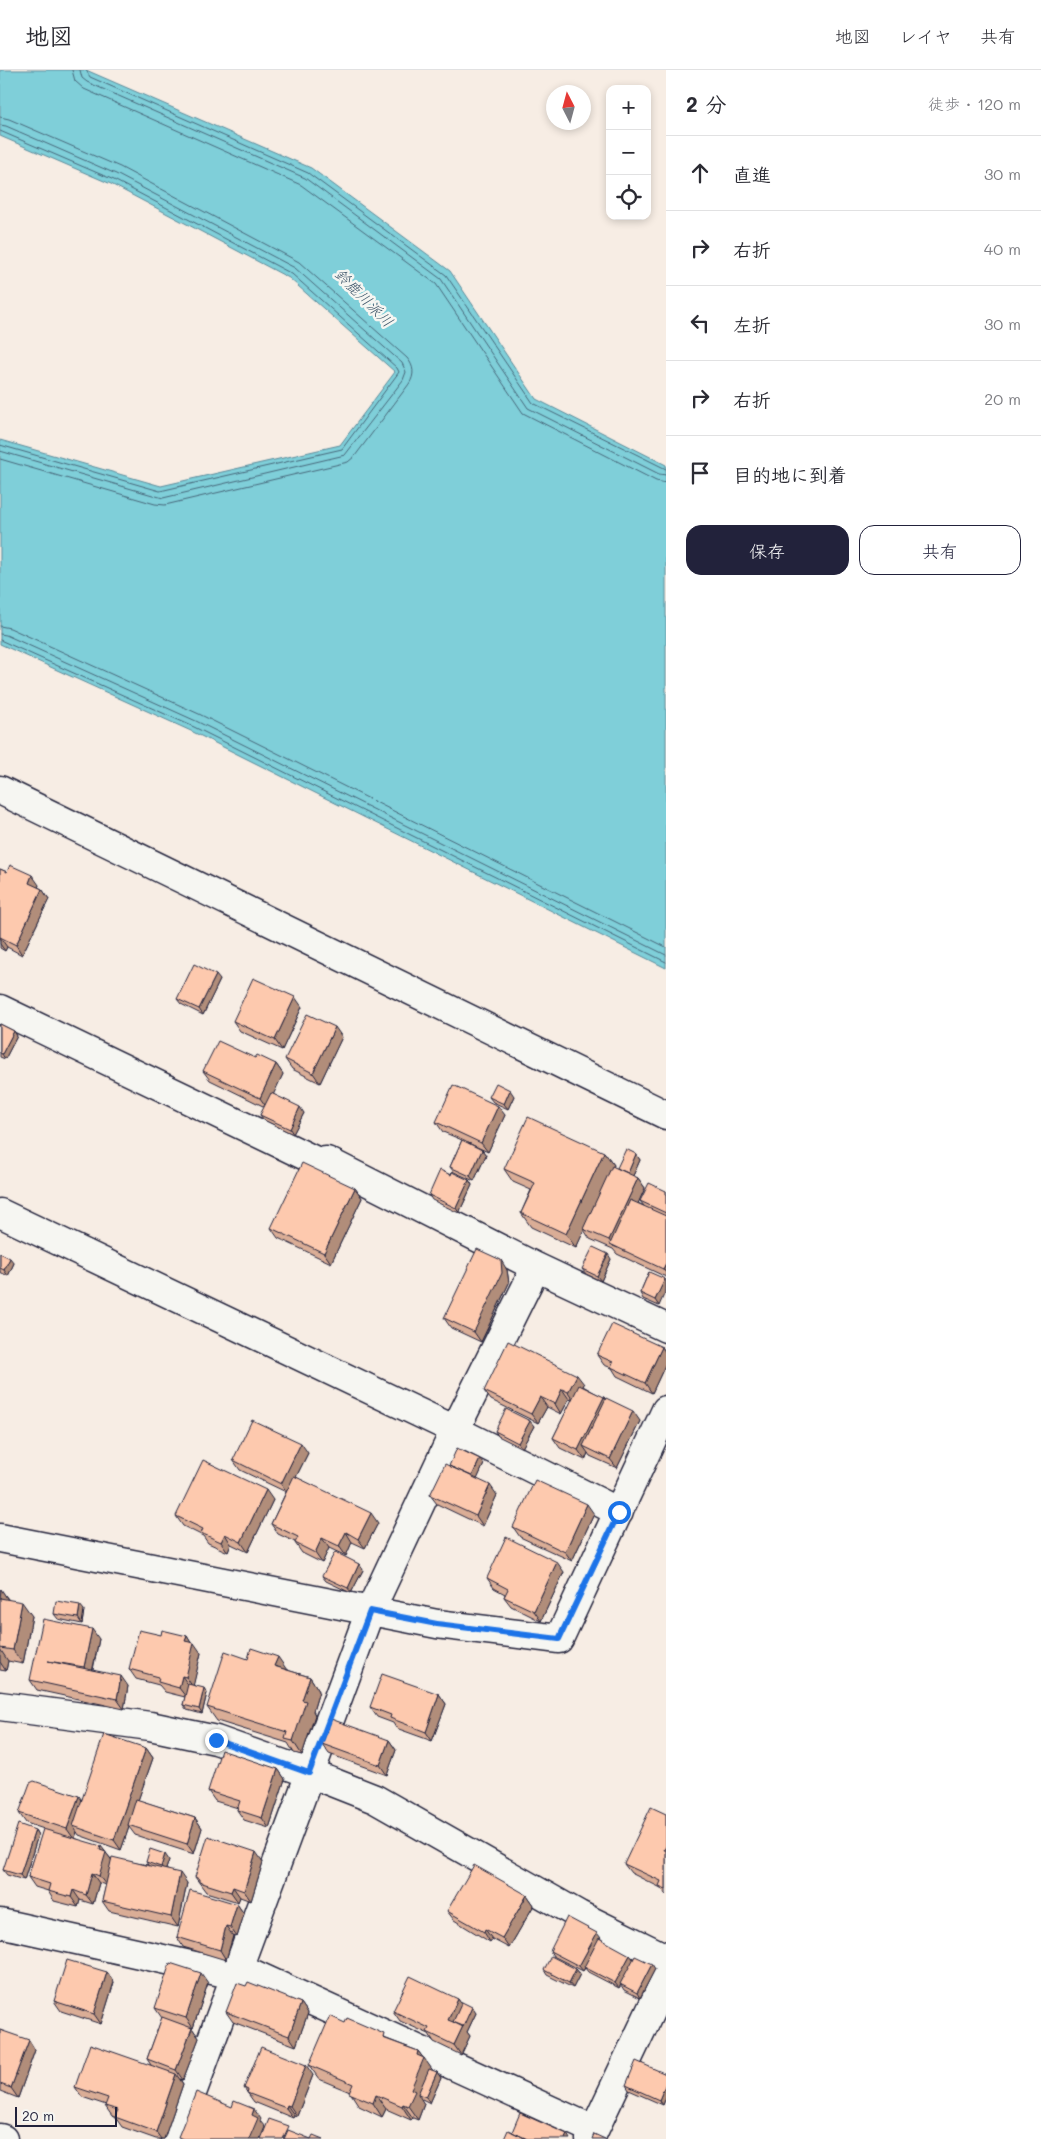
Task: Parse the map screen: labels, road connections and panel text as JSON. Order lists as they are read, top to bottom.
{
  "water": ["鈴鹿川派川"],
  "scale_bar": "20 m",
  "north": "top",
  "page": {
    "header": "地図",
    "nav": ["地図", "レイヤ", "共有"],
    "heading": ["2 分", "徒歩 · 120 m"],
    "map_buttons": ["+", "−"],
    "list": [
      ["直進", "30 m"],
      ["右折", "40 m"],
      ["左折", "30 m"],
      ["右折", "20 m"],
      "目的地に到着"
    ],
    "buttons": ["保存", "共有"],
    "scale": "20 m"
  }
}
